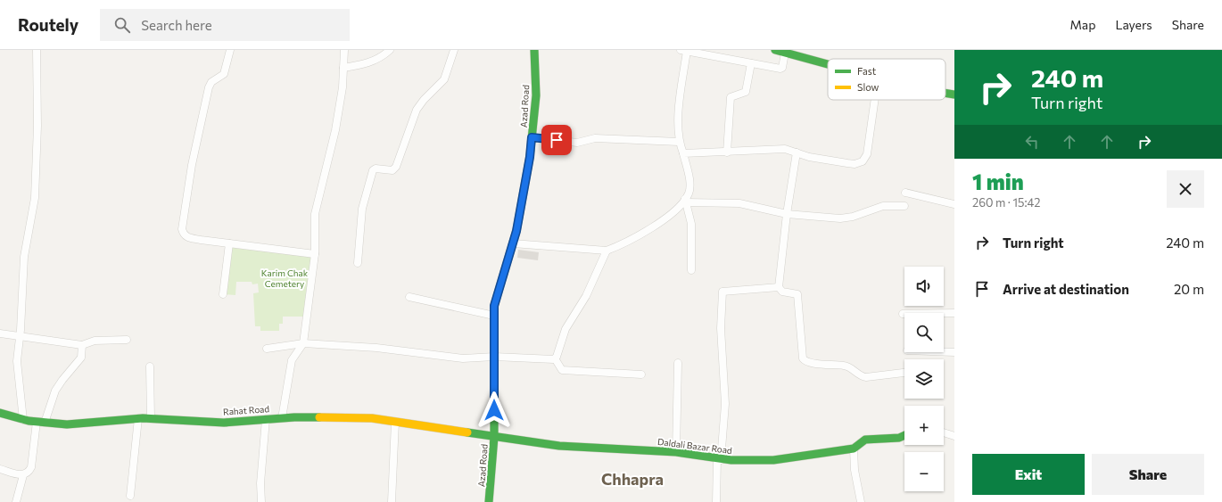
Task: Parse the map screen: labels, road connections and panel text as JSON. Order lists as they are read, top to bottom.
{
  "streets": {
    "street": ["Azad Road", "Rahat Road", "Daldali Bazar Road"]
  },
  "crossings": [
    ["Azad Road", "Rahat Road"],
    ["Azad Road", "Daldali Bazar Road"],
    ["Rahat Road", "Daldali Bazar Road"]
  ],
  "districts": ["Chhapra"],
  "parks": ["Karim Chak Cemetery"],
  "legend": ["Fast", "Slow"],
  "page": {
    "header": "Routely",
    "search": "Search here",
    "nav": ["Map", "Layers", "Share"],
    "turn": ["240 m", "Turn right"],
    "heading": ["1 min", "260 m · 15:42"],
    "list": [
      {
        "name": "Turn right",
        "value": "240 m"
      },
      {
        "name": "Arrive at destination",
        "value": "20 m"
      }
    ],
    "map_buttons": ["+", "−"],
    "buttons": ["Exit", "Share"]
  }
}
